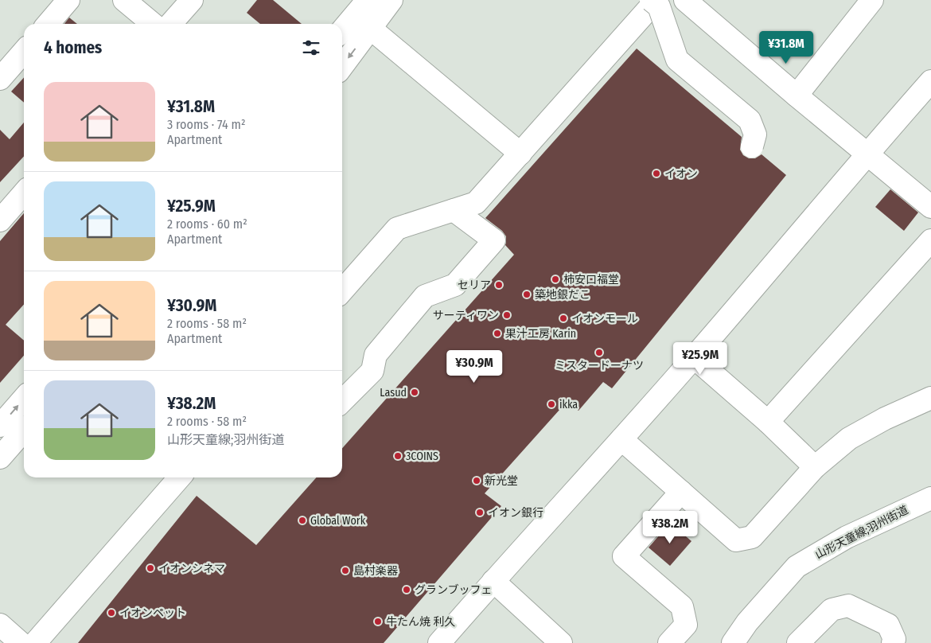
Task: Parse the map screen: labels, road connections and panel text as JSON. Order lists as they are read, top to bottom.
{
  "streets": {
    "street": ["山形天童線;羽州街道"]
  },
  "places": [
    "イオン",
    "柿安口福堂",
    "セリア",
    "築地銀だこ",
    "サーティワン",
    "イオンモール",
    "果汁工房 Karin",
    "ミスタードーナツ",
    "Lasud",
    "ikka",
    "3COINS",
    "新光堂",
    "イオン銀行",
    "Global Work",
    "イオンシネマ",
    "島村楽器",
    "グランブッフェ",
    "イオンペット",
    "牛たん焼 利久"
  ],
  "page": {
    "heading": "4 homes",
    "price": [
      "¥31.8M",
      "¥25.9M",
      "¥30.9M",
      "¥38.2M"
    ],
    "list": [
      {
        "name": "¥31.8M",
        "note": "3 rooms · 74 m² · Apartment"
      },
      {
        "name": "¥25.9M",
        "note": "2 rooms · 60 m² · Apartment"
      },
      {
        "name": "¥30.9M",
        "note": "2 rooms · 58 m² · Apartment"
      },
      {
        "name": "¥38.2M",
        "note": "2 rooms · 58 m² · 山形天童線;羽州街道"
      }
    ]
  }
}
